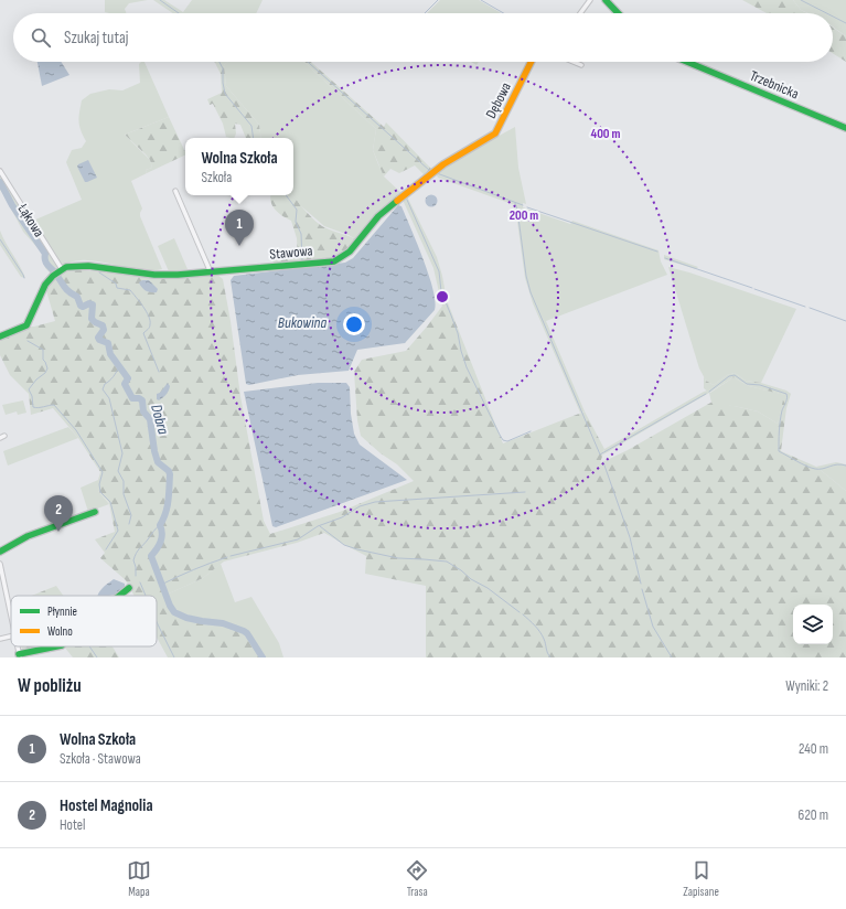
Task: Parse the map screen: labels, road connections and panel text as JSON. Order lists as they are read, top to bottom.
{
  "streets": {
    "street": [
      "Trzebnicka",
      "Dębowa",
      "Łąkowa",
      "Stawowa"
    ]
  },
  "crossings": [
    ["Dębowa", "Stawowa"],
    ["Łąkowa", "Stawowa"]
  ],
  "water": ["Bukowina", "Dobra"],
  "legend": ["Płynnie", "Wolno"],
  "page": {
    "search": "Szukaj tutaj",
    "popup": ["Wolna Szkoła", "Szkoła"],
    "pins": ["1", "2"],
    "heading": ["W pobliżu", "Wyniki: 2"],
    "list": [
      {
        "mark": "1",
        "name": "Wolna Szkoła",
        "note": "Szkoła · Stawowa",
        "value": "240 m"
      },
      {
        "mark": "2",
        "name": "Hostel Magnolia",
        "note": "Hotel",
        "value": "620 m"
      }
    ],
    "nav": ["Mapa", "Trasa", "Zapisane"]
  },
  "rings": ["400 m", "200 m"]
}
